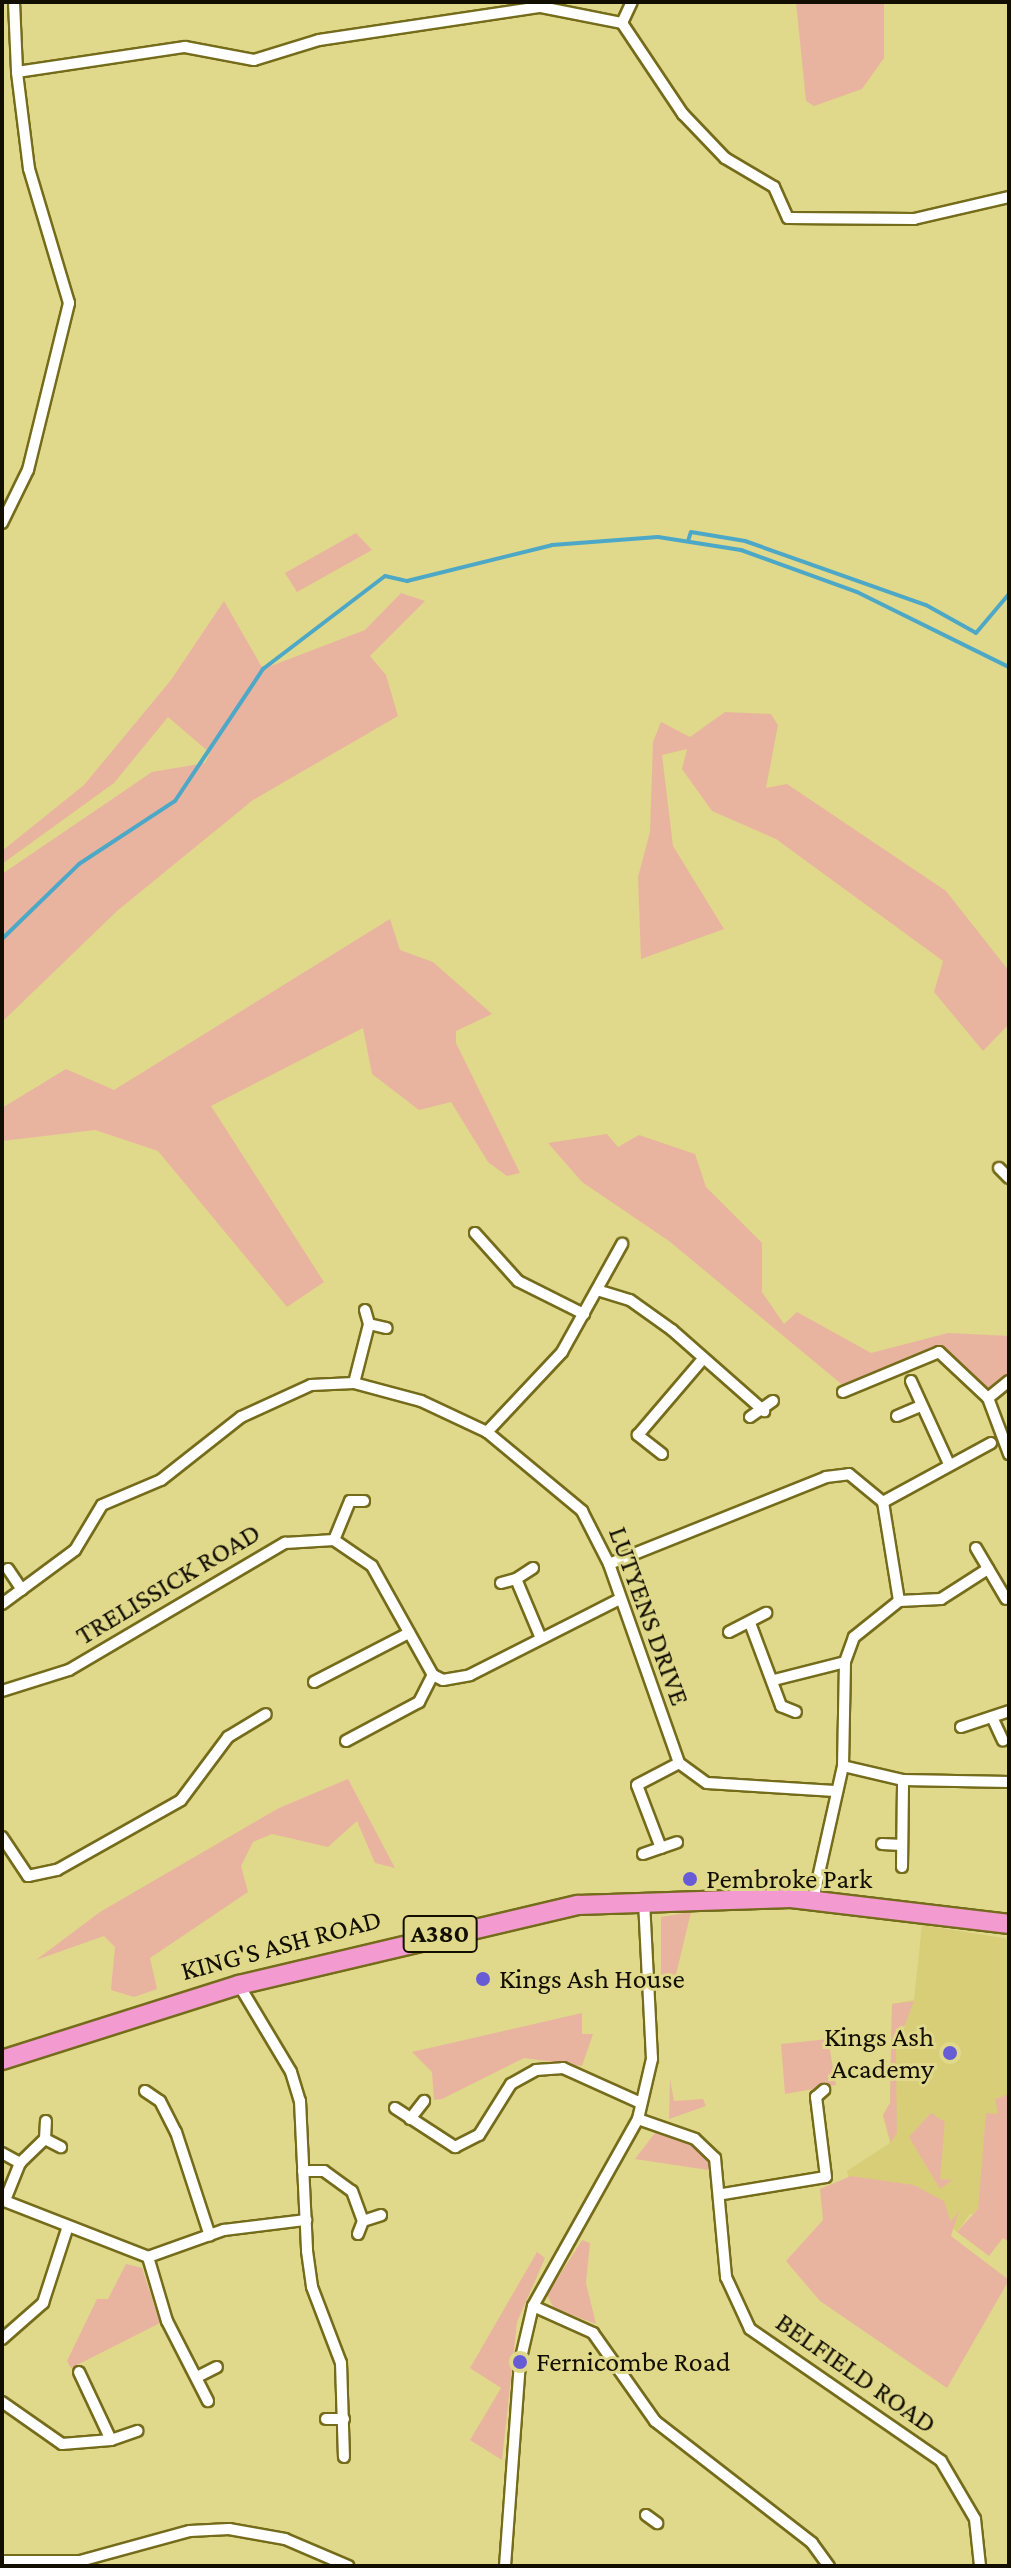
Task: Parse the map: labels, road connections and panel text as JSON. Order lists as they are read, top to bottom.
{
  "streets": {
    "highway": ["A380", "KING'S ASH ROAD"],
    "street": ["TRELISSICK ROAD", "LUTYENS DRIVE", "BELFIELD ROAD"]
  },
  "places": [
    "Pembroke Park",
    "Kings Ash House",
    "Kings Ash Academy",
    "Fernicombe Road"
  ]
}
